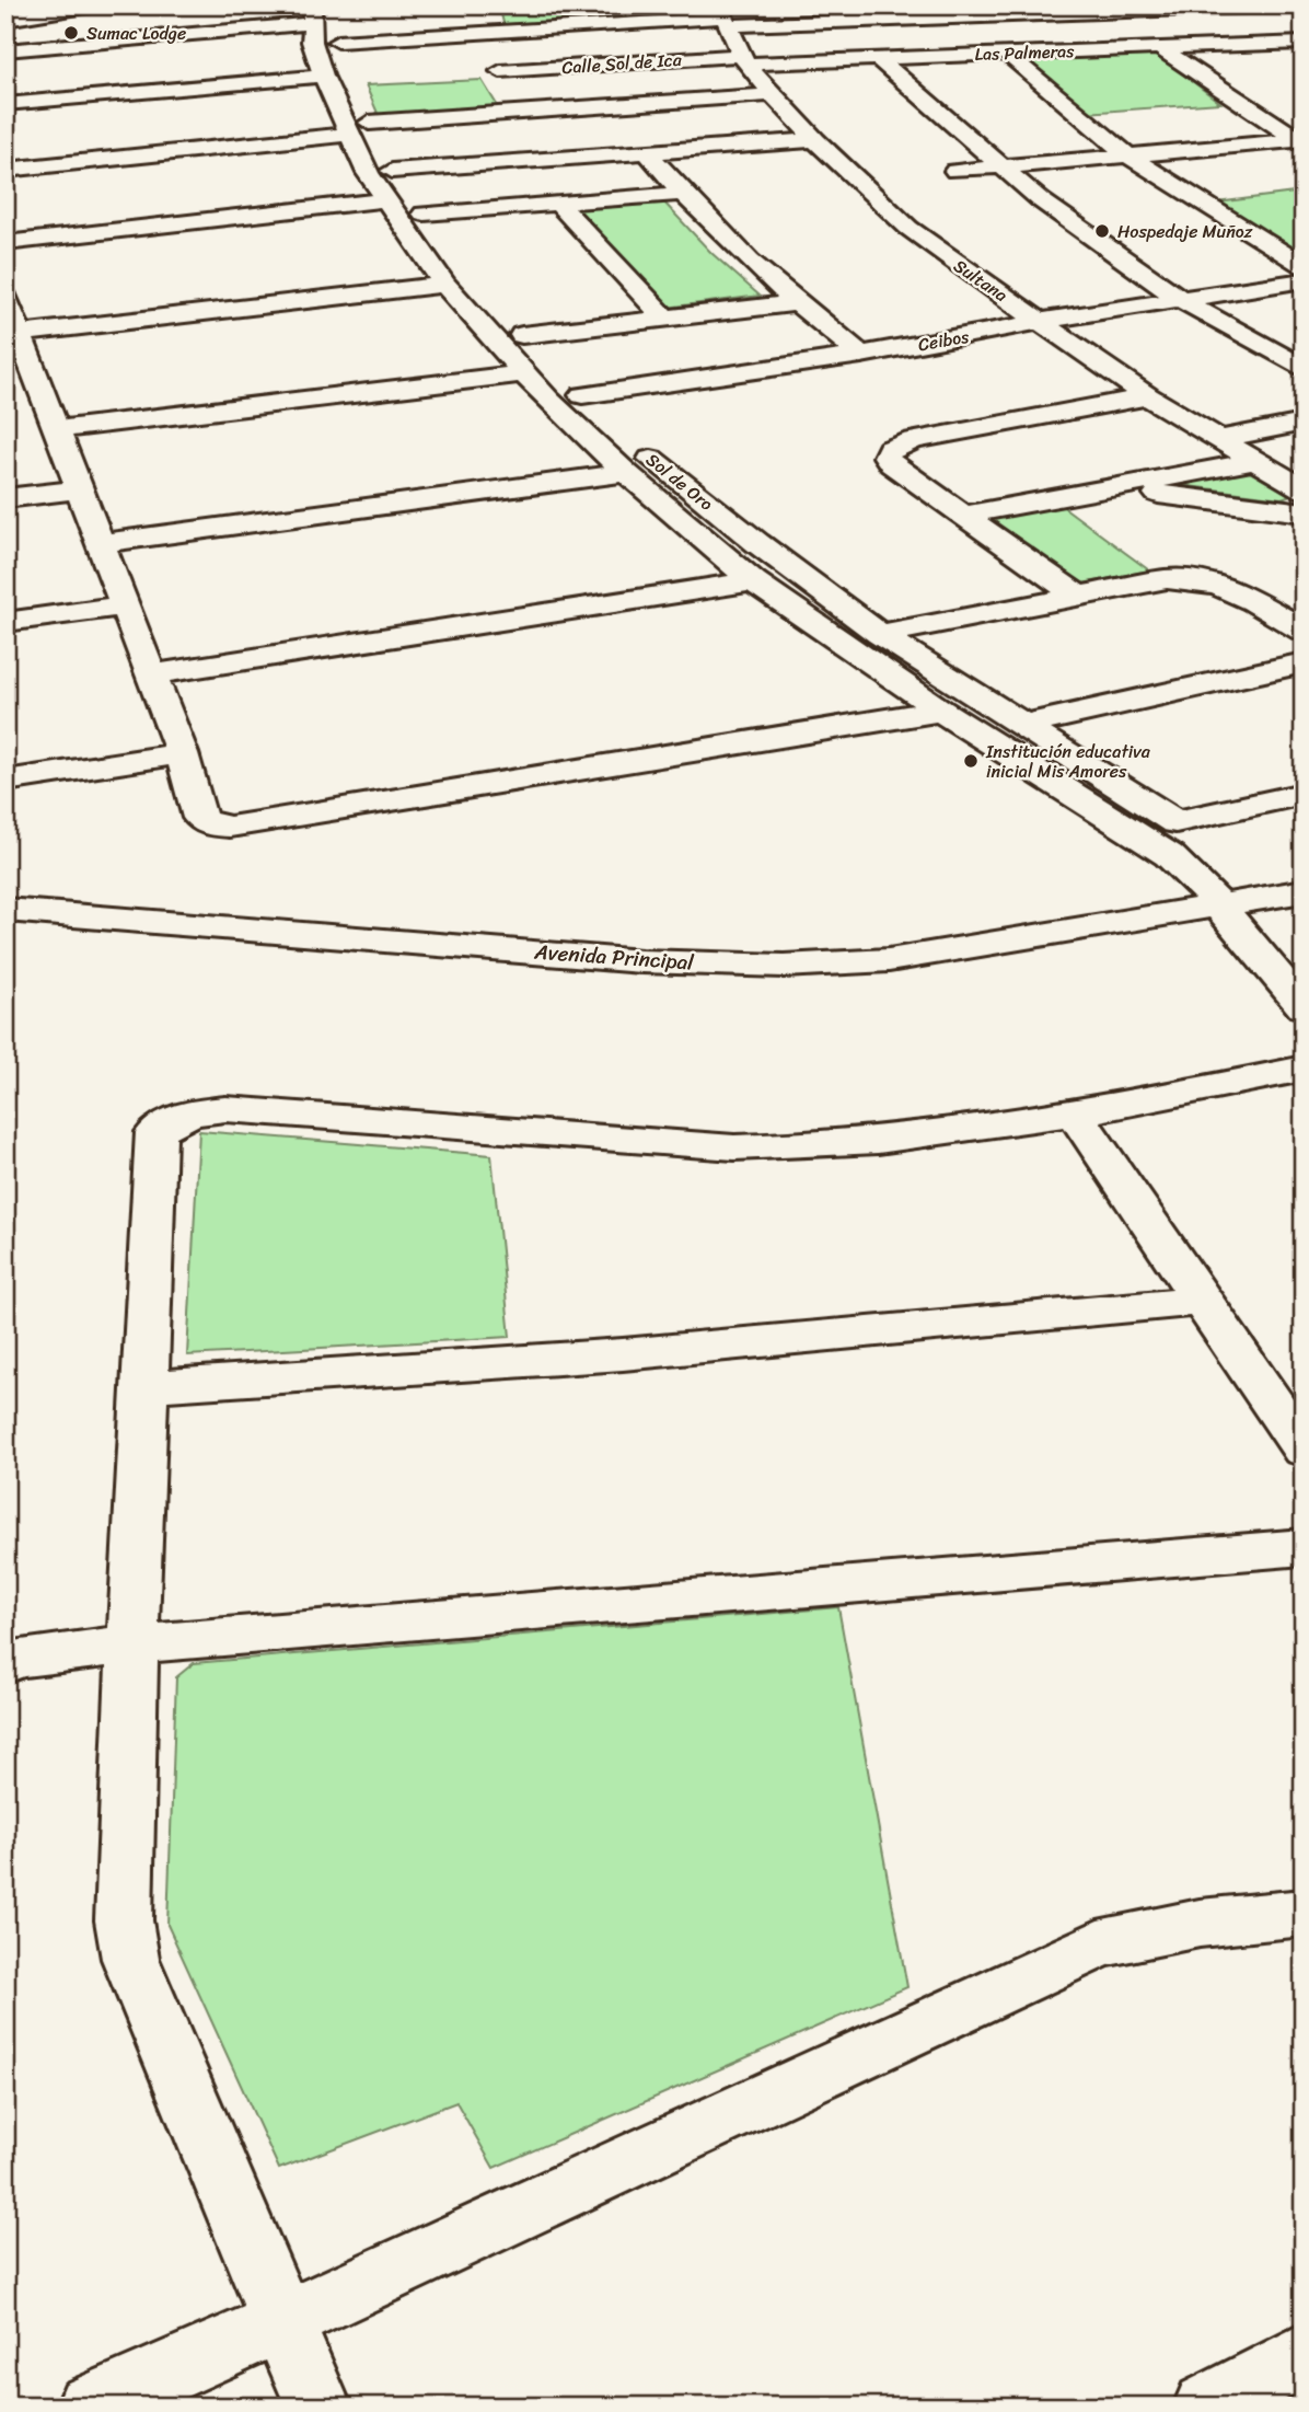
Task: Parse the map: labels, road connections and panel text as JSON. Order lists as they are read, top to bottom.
{
  "streets": {
    "street": [
      "Las Palmeras",
      "Calle Sol de Ica",
      "Sultana",
      "Ceibos",
      "Sol de Oro",
      "Avenida Principal"
    ]
  },
  "crossings": [
    ["Las Palmeras", "Calle Sol de Ica"],
    ["Las Palmeras", "Sultana"],
    ["Calle Sol de Ica", "Sultana"],
    ["Sultana", "Ceibos"],
    ["Ceibos", "Sol de Oro"]
  ],
  "places": ["Sumac Lodge", "Hospedaje Muñoz", "Institución educativa inicial Mis Amores"]
}
